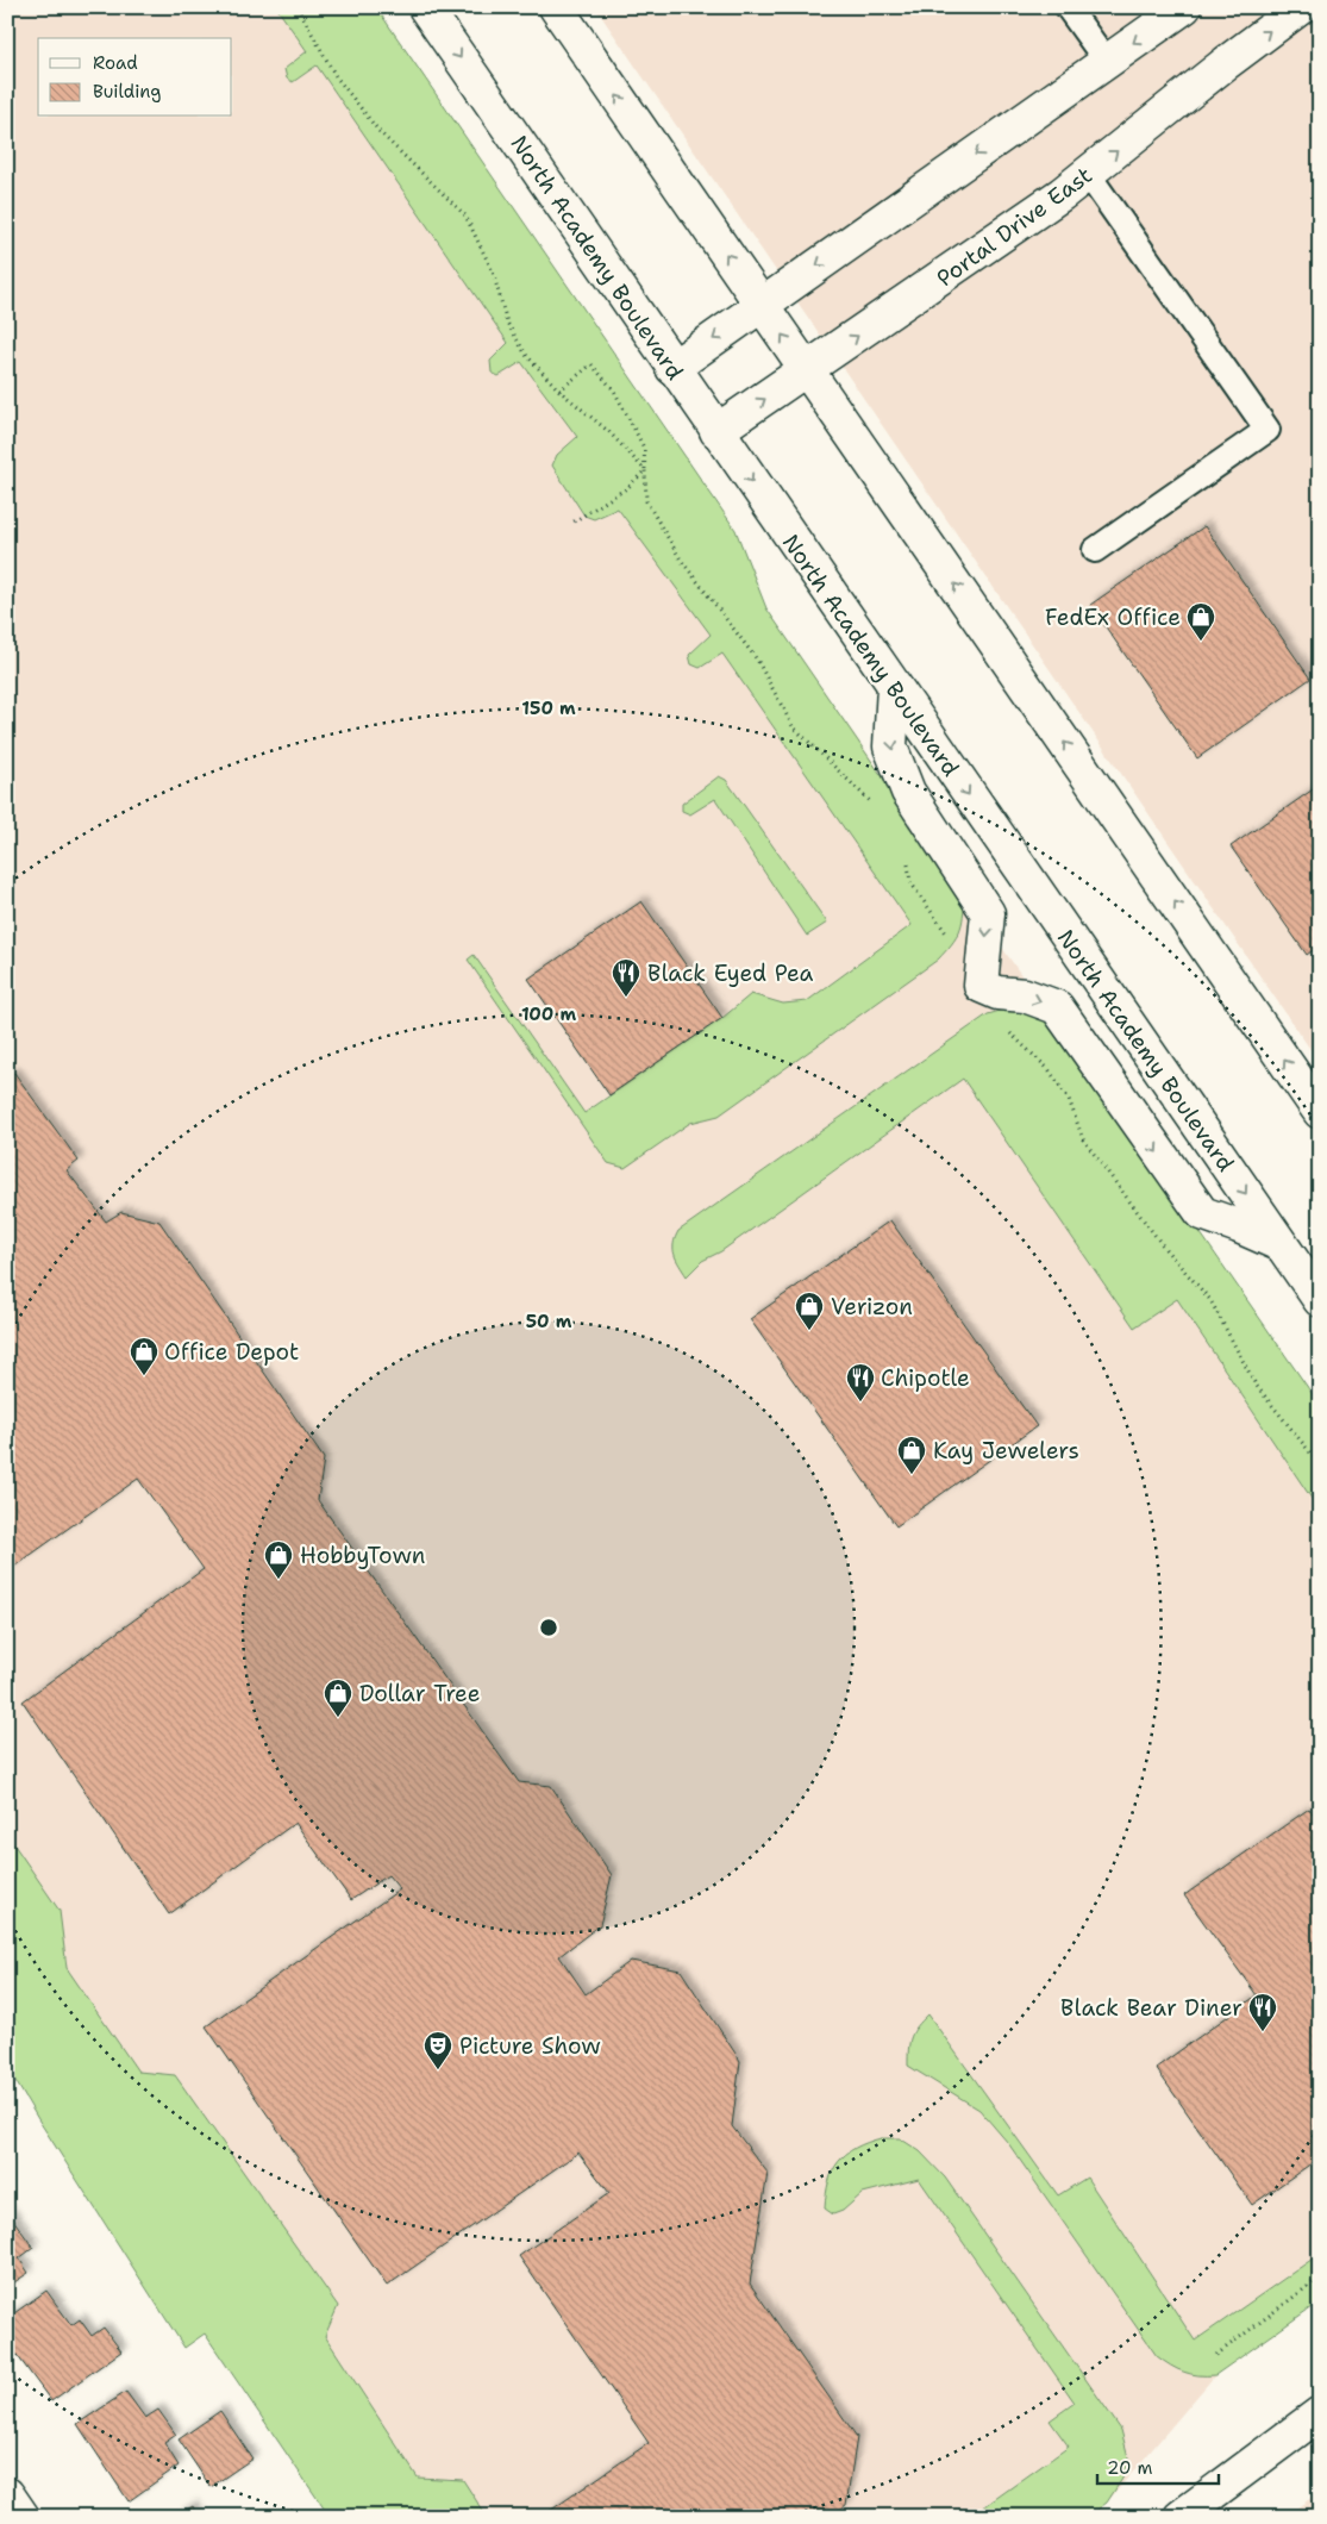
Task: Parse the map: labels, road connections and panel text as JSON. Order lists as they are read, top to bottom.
{
  "streets": {
    "main road": ["Portal Drive East", "North Academy Boulevard"]
  },
  "crossings": [
    ["Portal Drive East", "North Academy Boulevard"]
  ],
  "places": {
    "shop": [
      "FedEx Office",
      "Verizon",
      "Office Depot",
      "Kay Jewelers",
      "HobbyTown",
      "Dollar Tree"
    ],
    "restaurant": ["Black Eyed Pea", "Chipotle", "Black Bear Diner"],
    "theatre": ["Picture Show"]
  },
  "legend": ["Road", "Building"],
  "scale_bar": "20 m",
  "rings": ["150 m", "100 m", "50 m"]
}
